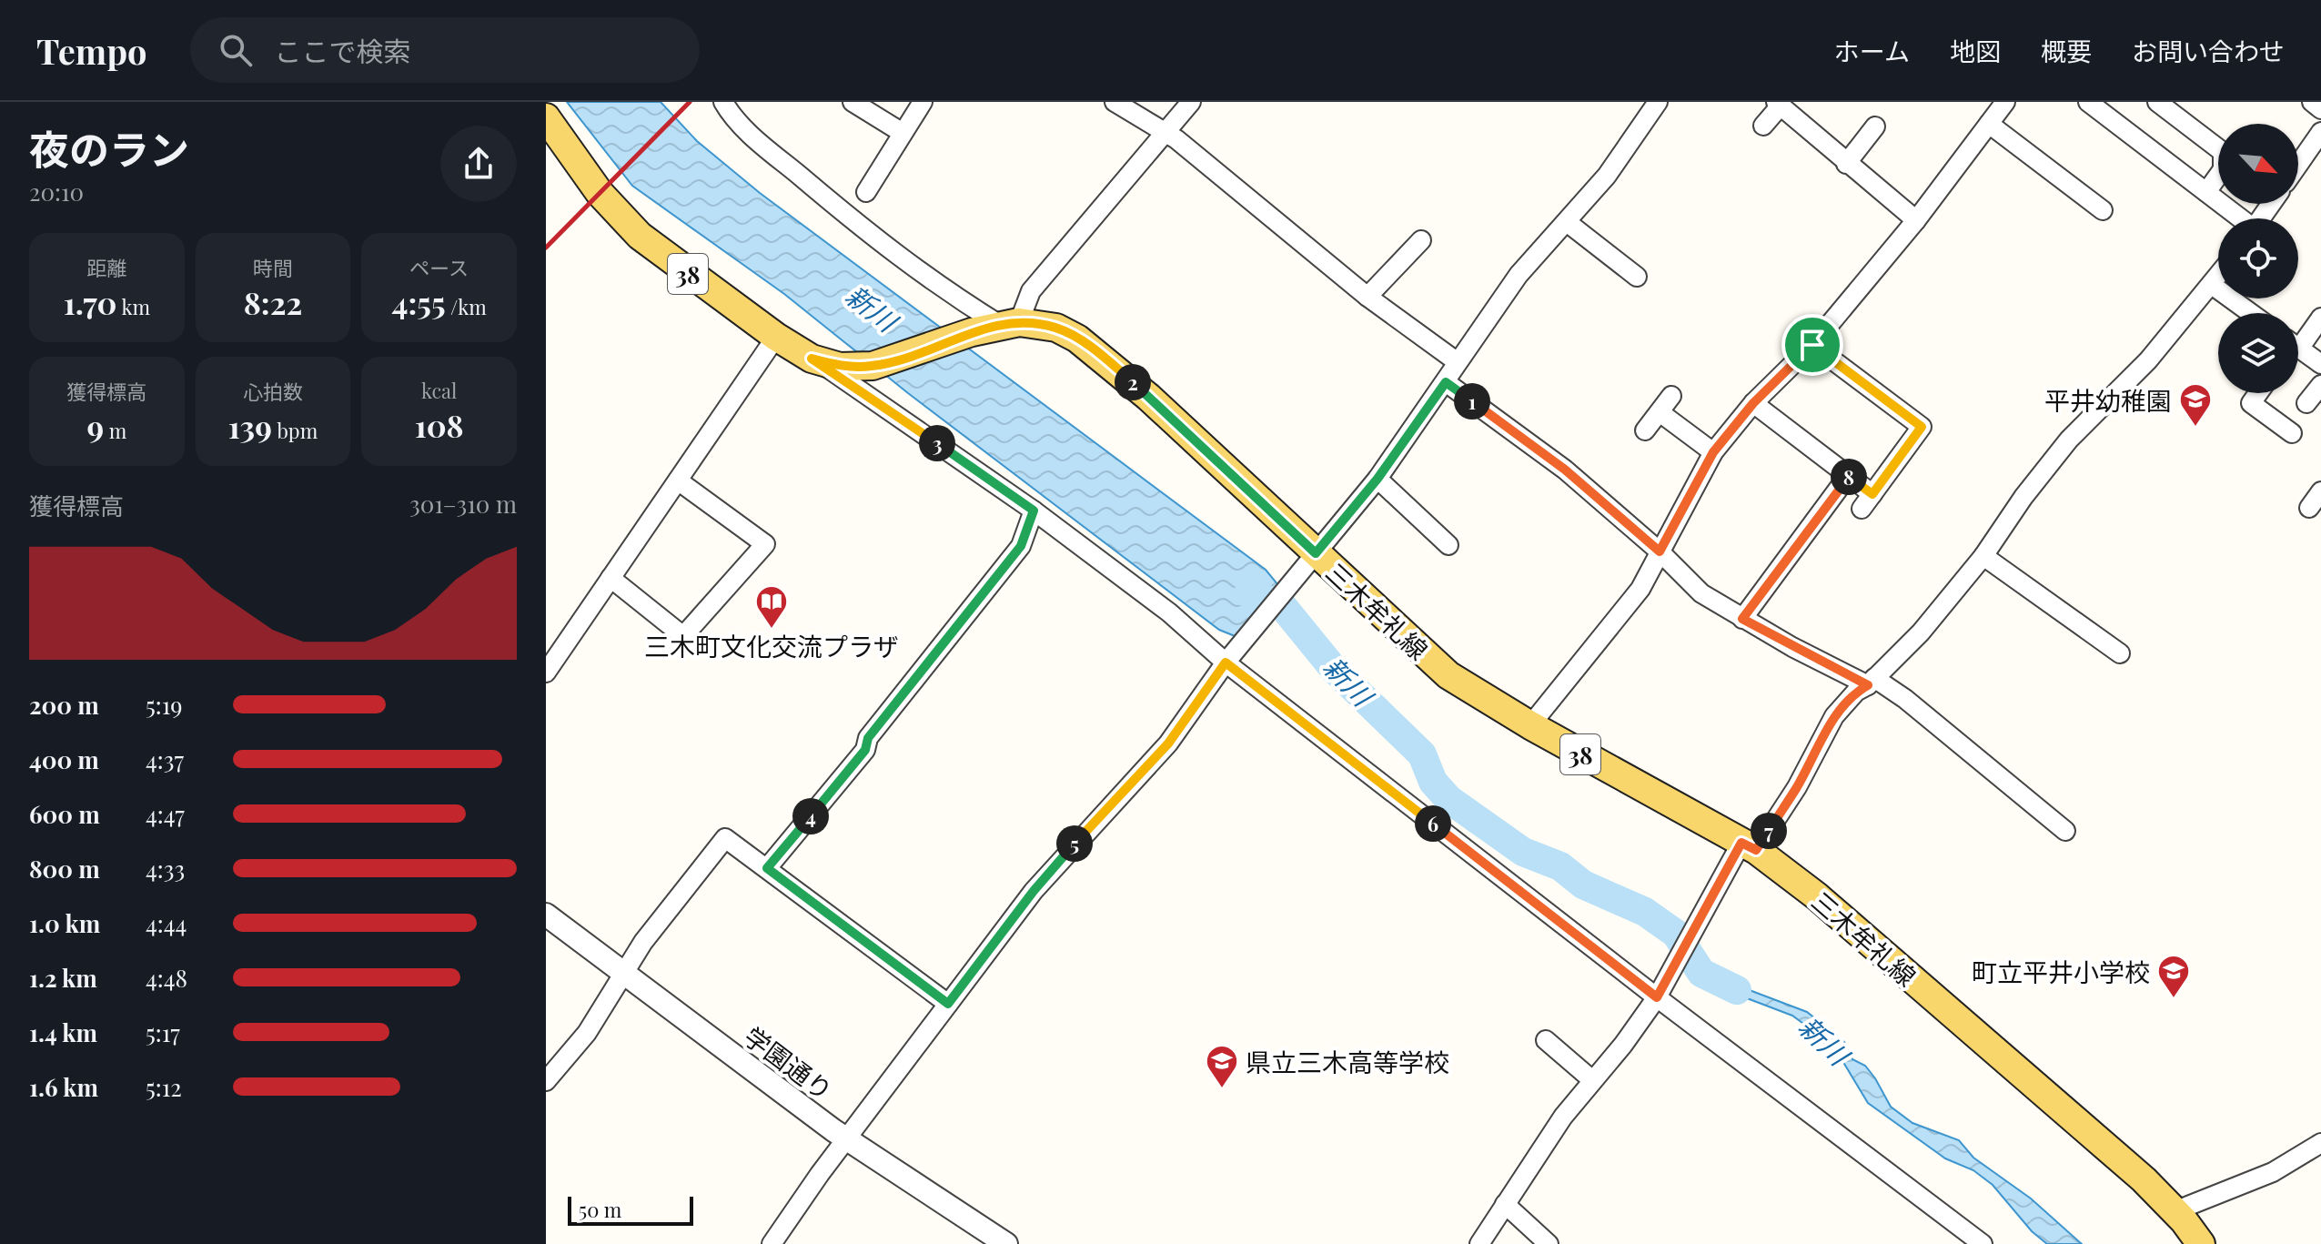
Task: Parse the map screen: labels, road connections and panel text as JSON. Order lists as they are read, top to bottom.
{
  "streets": {
    "main road": ["38", "三木牟礼線"],
    "street": ["学園通り"]
  },
  "water": ["新川"],
  "places": {
    "school or university": ["平井幼稚園", "町立平井小学校", "県立三木高等学校"],
    "library": ["三木町文化交流プラザ"]
  },
  "scale_bar": "50 m",
  "north": "bottom right",
  "page": {
    "header": "Tempo",
    "search": "ここで検索",
    "nav": [
      "ホーム",
      "地図",
      "概要",
      "お問い合わせ"
    ],
    "heading": ["夜のラン", "20:10"],
    "stats": [
      ["距離", "1.70 km"],
      ["時間", "8:22"],
      ["ペース", "4:55 /km"],
      ["獲得標高", "9 m"],
      ["心拍数", "139 bpm"],
      ["kcal", "108"]
    ],
    "pins": [
      "2",
      "1",
      "3",
      "8",
      "4",
      "6",
      "7",
      "5"
    ],
    "chart": ["獲得標高", "301–310 m"],
    "list": [
      {
        "name": "200 m",
        "note": "5:19"
      },
      {
        "name": "400 m",
        "note": "4:37"
      },
      {
        "name": "600 m",
        "note": "4:47"
      },
      {
        "name": "800 m",
        "note": "4:33"
      },
      {
        "name": "1.0 km",
        "note": "4:44"
      },
      {
        "name": "1.2 km",
        "note": "4:48"
      },
      {
        "name": "1.4 km",
        "note": "5:17"
      },
      {
        "name": "1.6 km",
        "note": "5:12"
      }
    ],
    "scale": "50 m"
  }
}
